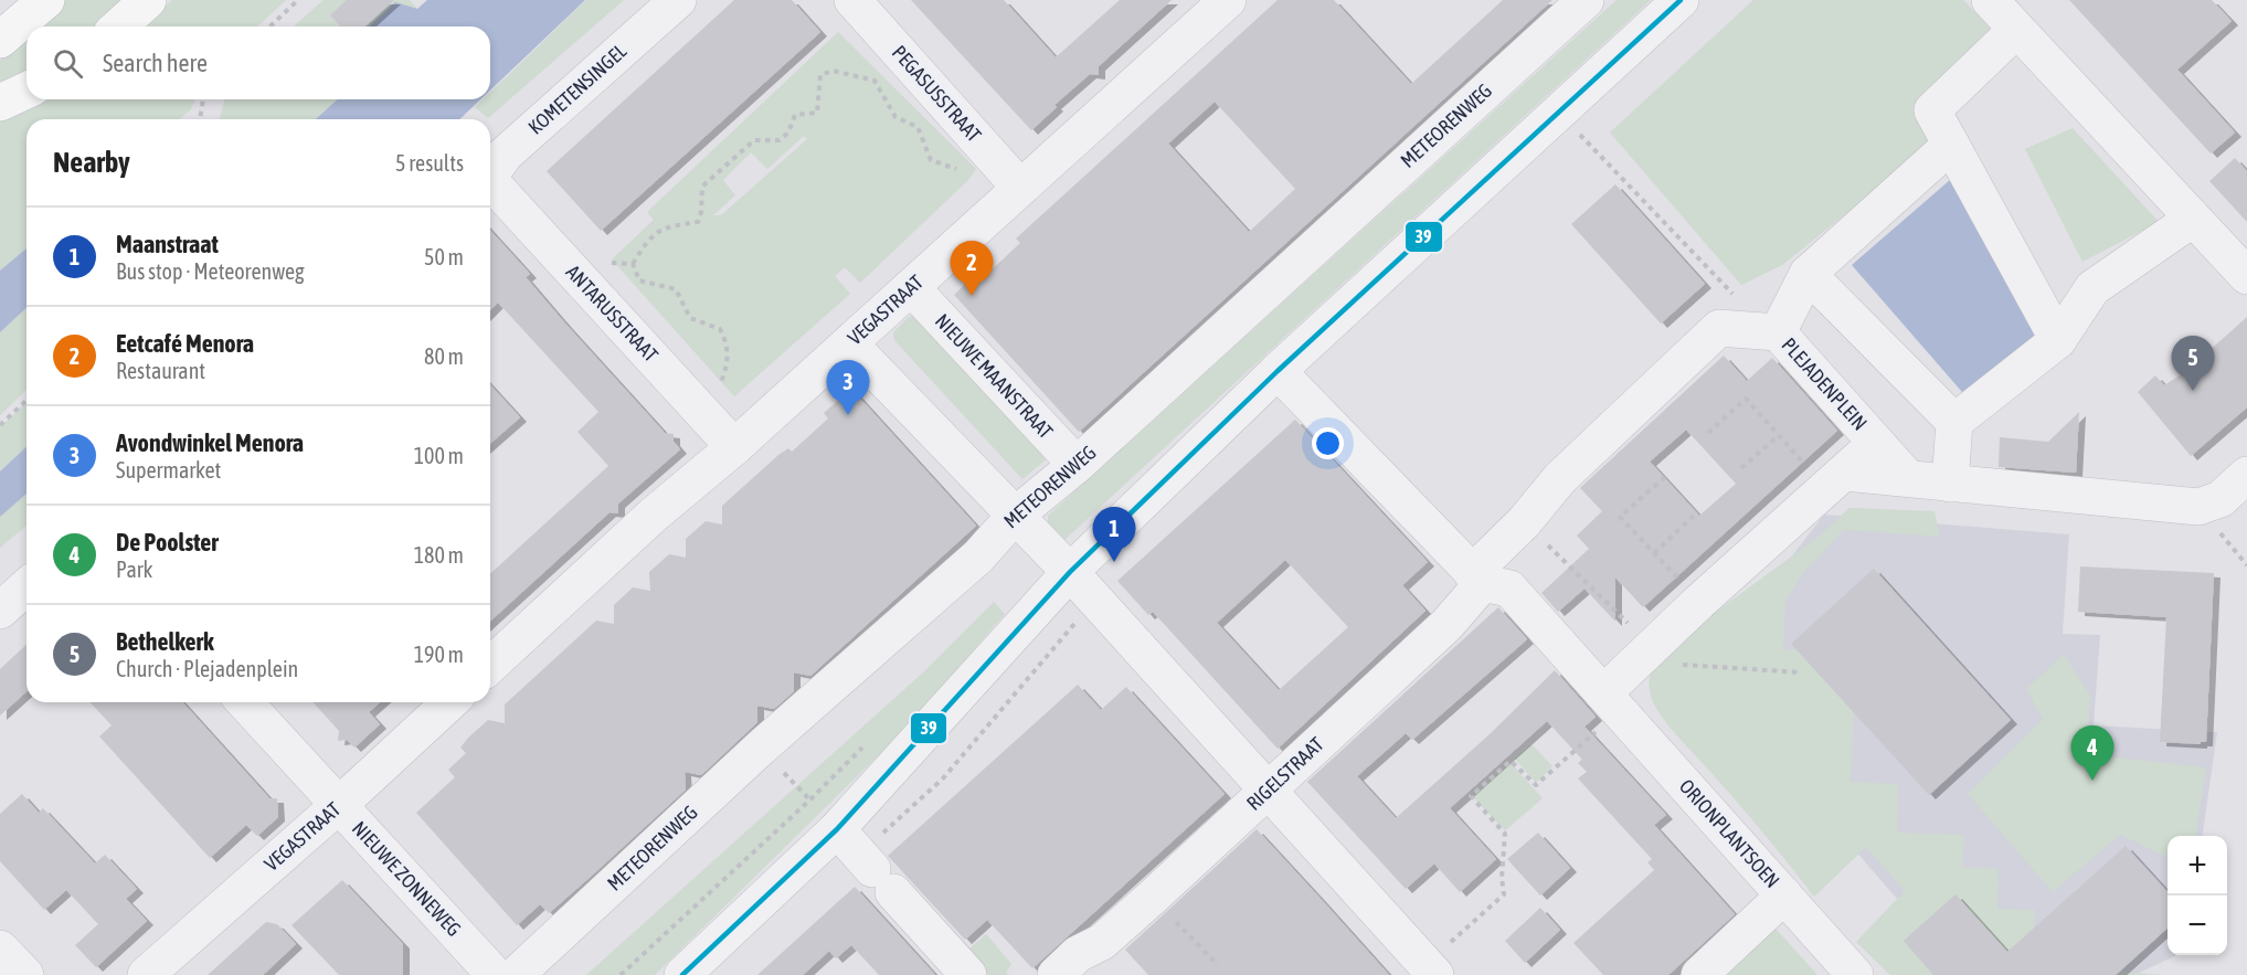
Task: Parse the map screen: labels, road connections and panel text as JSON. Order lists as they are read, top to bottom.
{
  "streets": {
    "street": [
      "KOMETENSINGEL",
      "PEGASUSSTRAAT",
      "METEORENWEG",
      "VEGASTRAAT",
      "ANTARUSSTRAAT",
      "NIEUWE MAANSTRAAT",
      "PLEJADENPLEIN",
      "RIGELSTRAAT",
      "ORIONPLANTSOEN",
      "NIEUWE ZONNEWEG"
    ]
  },
  "crossings": [
    ["PEGASUSSTRAAT", "VEGASTRAAT"],
    ["METEORENWEG", "NIEUWE MAANSTRAAT"],
    ["VEGASTRAAT", "ANTARUSSTRAAT"],
    ["VEGASTRAAT", "NIEUWE MAANSTRAAT"],
    ["VEGASTRAAT", "NIEUWE ZONNEWEG"],
    ["PLEJADENPLEIN", "RIGELSTRAAT"],
    ["PLEJADENPLEIN", "ORIONPLANTSOEN"],
    ["RIGELSTRAAT", "ORIONPLANTSOEN"]
  ],
  "lines": ["transit line 39"],
  "page": {
    "search": "Search here",
    "heading": ["Nearby", "5 results"],
    "list": [
      {
        "mark": "1",
        "name": "Maanstraat",
        "note": "Bus stop · Meteorenweg",
        "value": "50 m"
      },
      {
        "mark": "2",
        "name": "Eetcafé Menora",
        "note": "Restaurant",
        "value": "80 m"
      },
      {
        "mark": "3",
        "name": "Avondwinkel Menora",
        "note": "Supermarket",
        "value": "100 m"
      },
      {
        "mark": "4",
        "name": "De Poolster",
        "note": "Park",
        "value": "180 m"
      },
      {
        "mark": "5",
        "name": "Bethelkerk",
        "note": "Church · Plejadenplein",
        "value": "190 m"
      }
    ],
    "pins": [
      "2",
      "5",
      "3",
      "1",
      "4"
    ],
    "map_buttons": ["+", "−"]
  }
}
